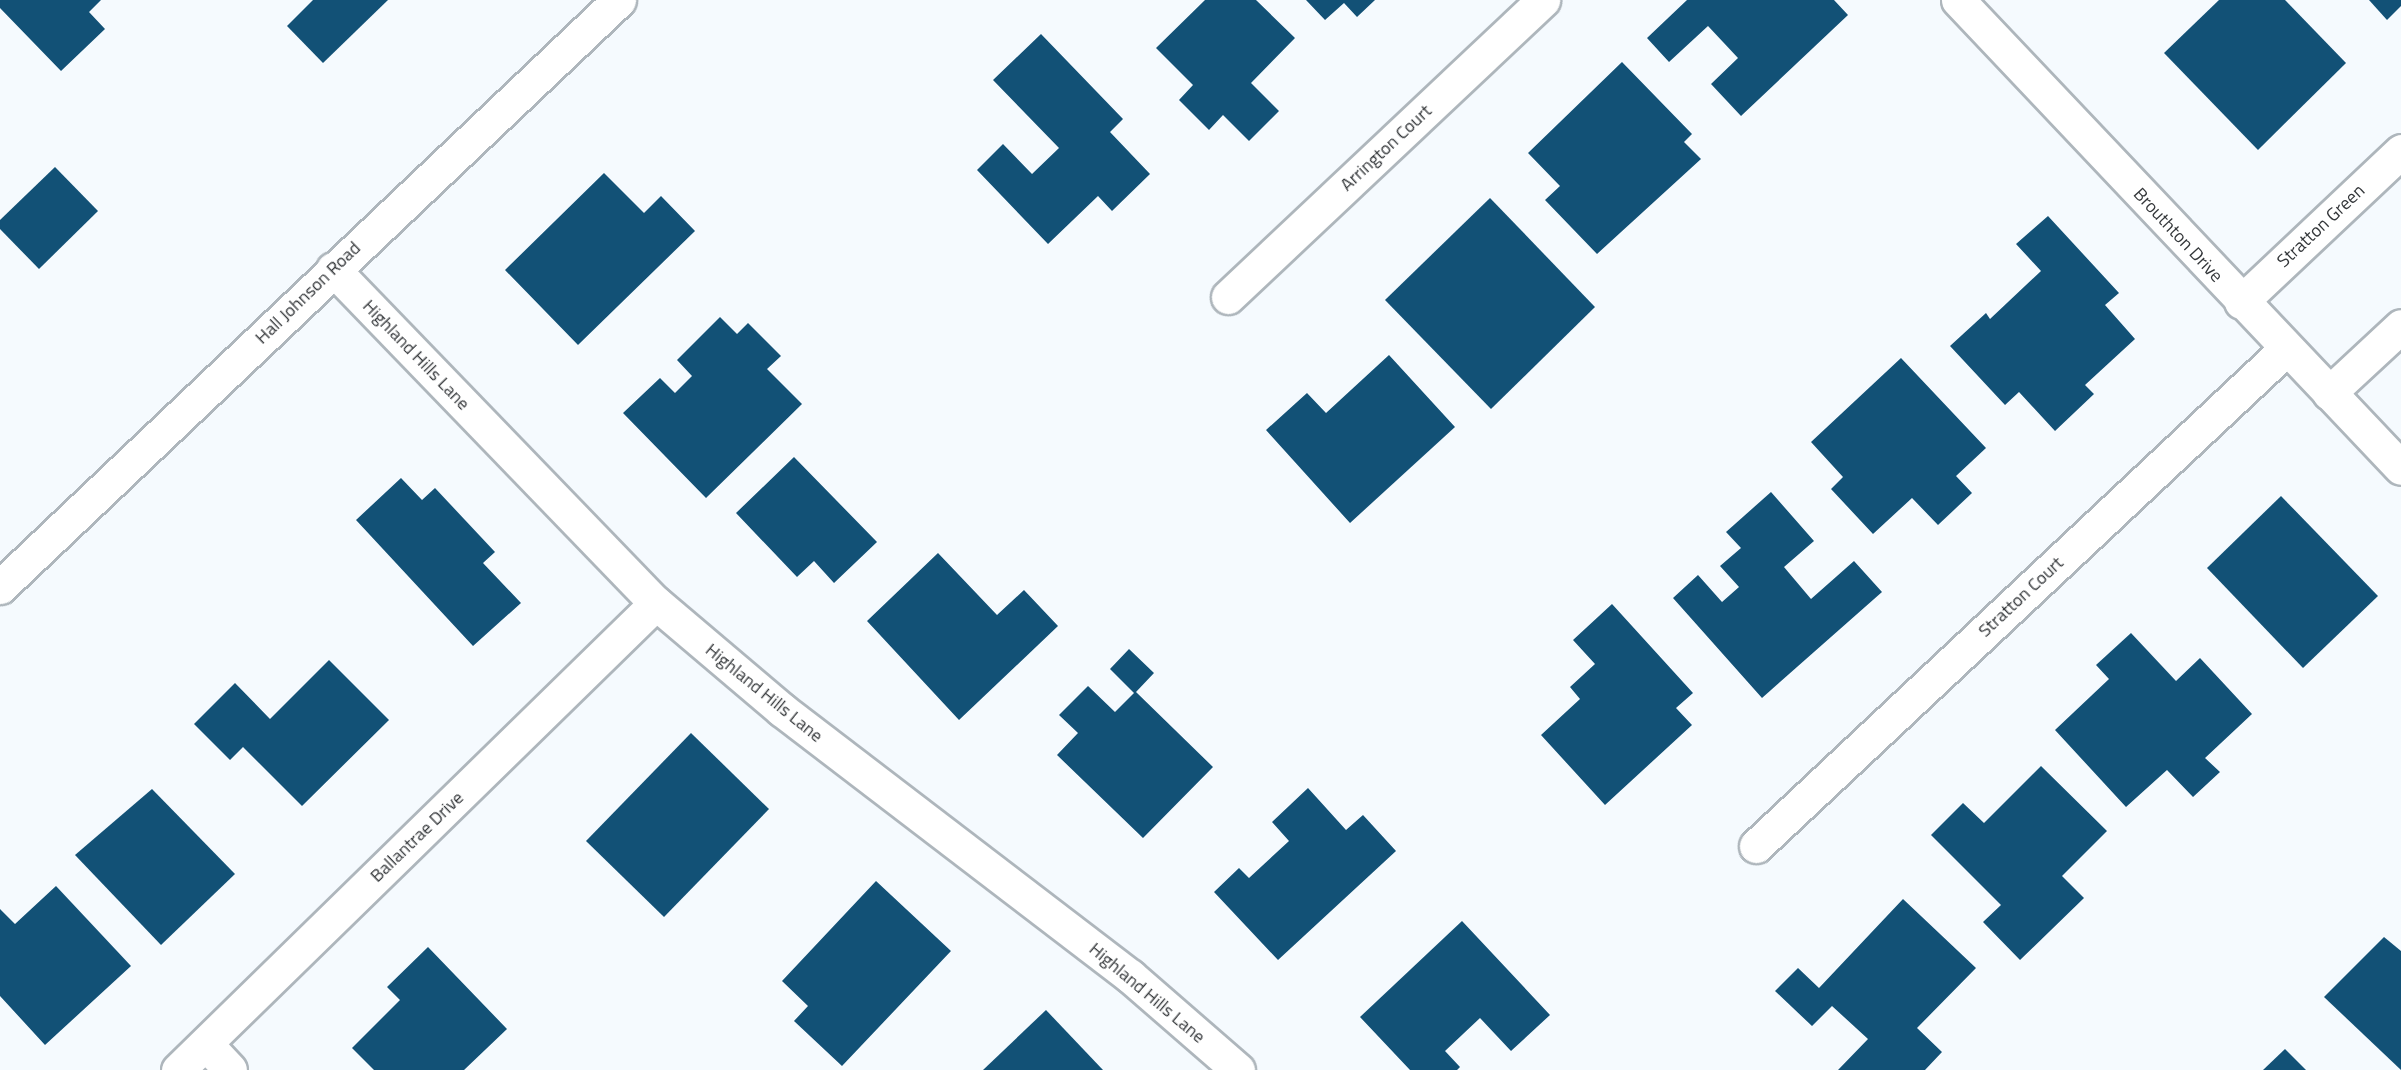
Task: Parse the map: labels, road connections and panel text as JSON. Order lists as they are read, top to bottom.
{
  "streets": {
    "street": [
      "Arrington Court",
      "Stratton Green",
      "Brouthton Drive",
      "Hall Johnson Road",
      "Highland Hills Lane",
      "Stratton Court",
      "Ballantrae Drive"
    ]
  },
  "crossings": [
    ["Stratton Green", "Brouthton Drive"],
    ["Brouthton Drive", "Stratton Court"],
    ["Hall Johnson Road", "Highland Hills Lane"],
    ["Highland Hills Lane", "Ballantrae Drive"]
  ]
}
